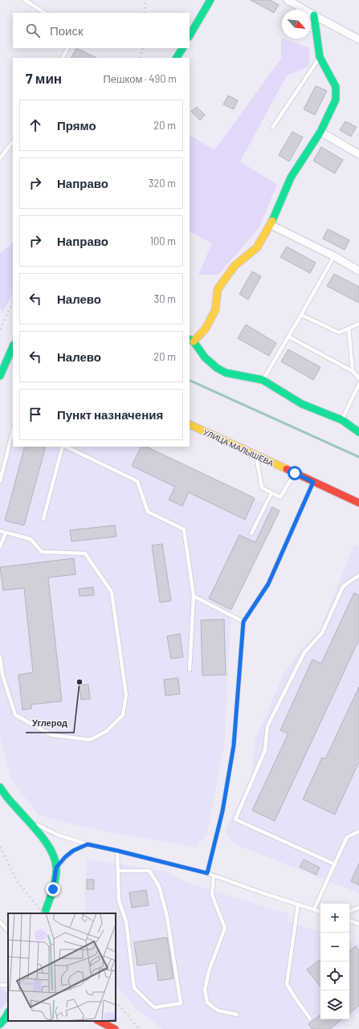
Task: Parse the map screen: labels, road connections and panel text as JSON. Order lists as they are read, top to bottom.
{
  "streets": {
    "street": ["УЛИЦА МАЛЫШЕВА"]
  },
  "places": ["Углерод"],
  "north": "bottom right",
  "page": {
    "search": "Поиск",
    "heading": ["7 мин", "Пешком · 490 m"],
    "list": [
      ["Прямо", "20 m"],
      ["Направо", "320 m"],
      ["Направо", "100 m"],
      ["Налево", "30 m"],
      ["Налево", "20 m"],
      "Пункт назначения"
    ],
    "map_buttons": ["+", "−"]
  }
}
